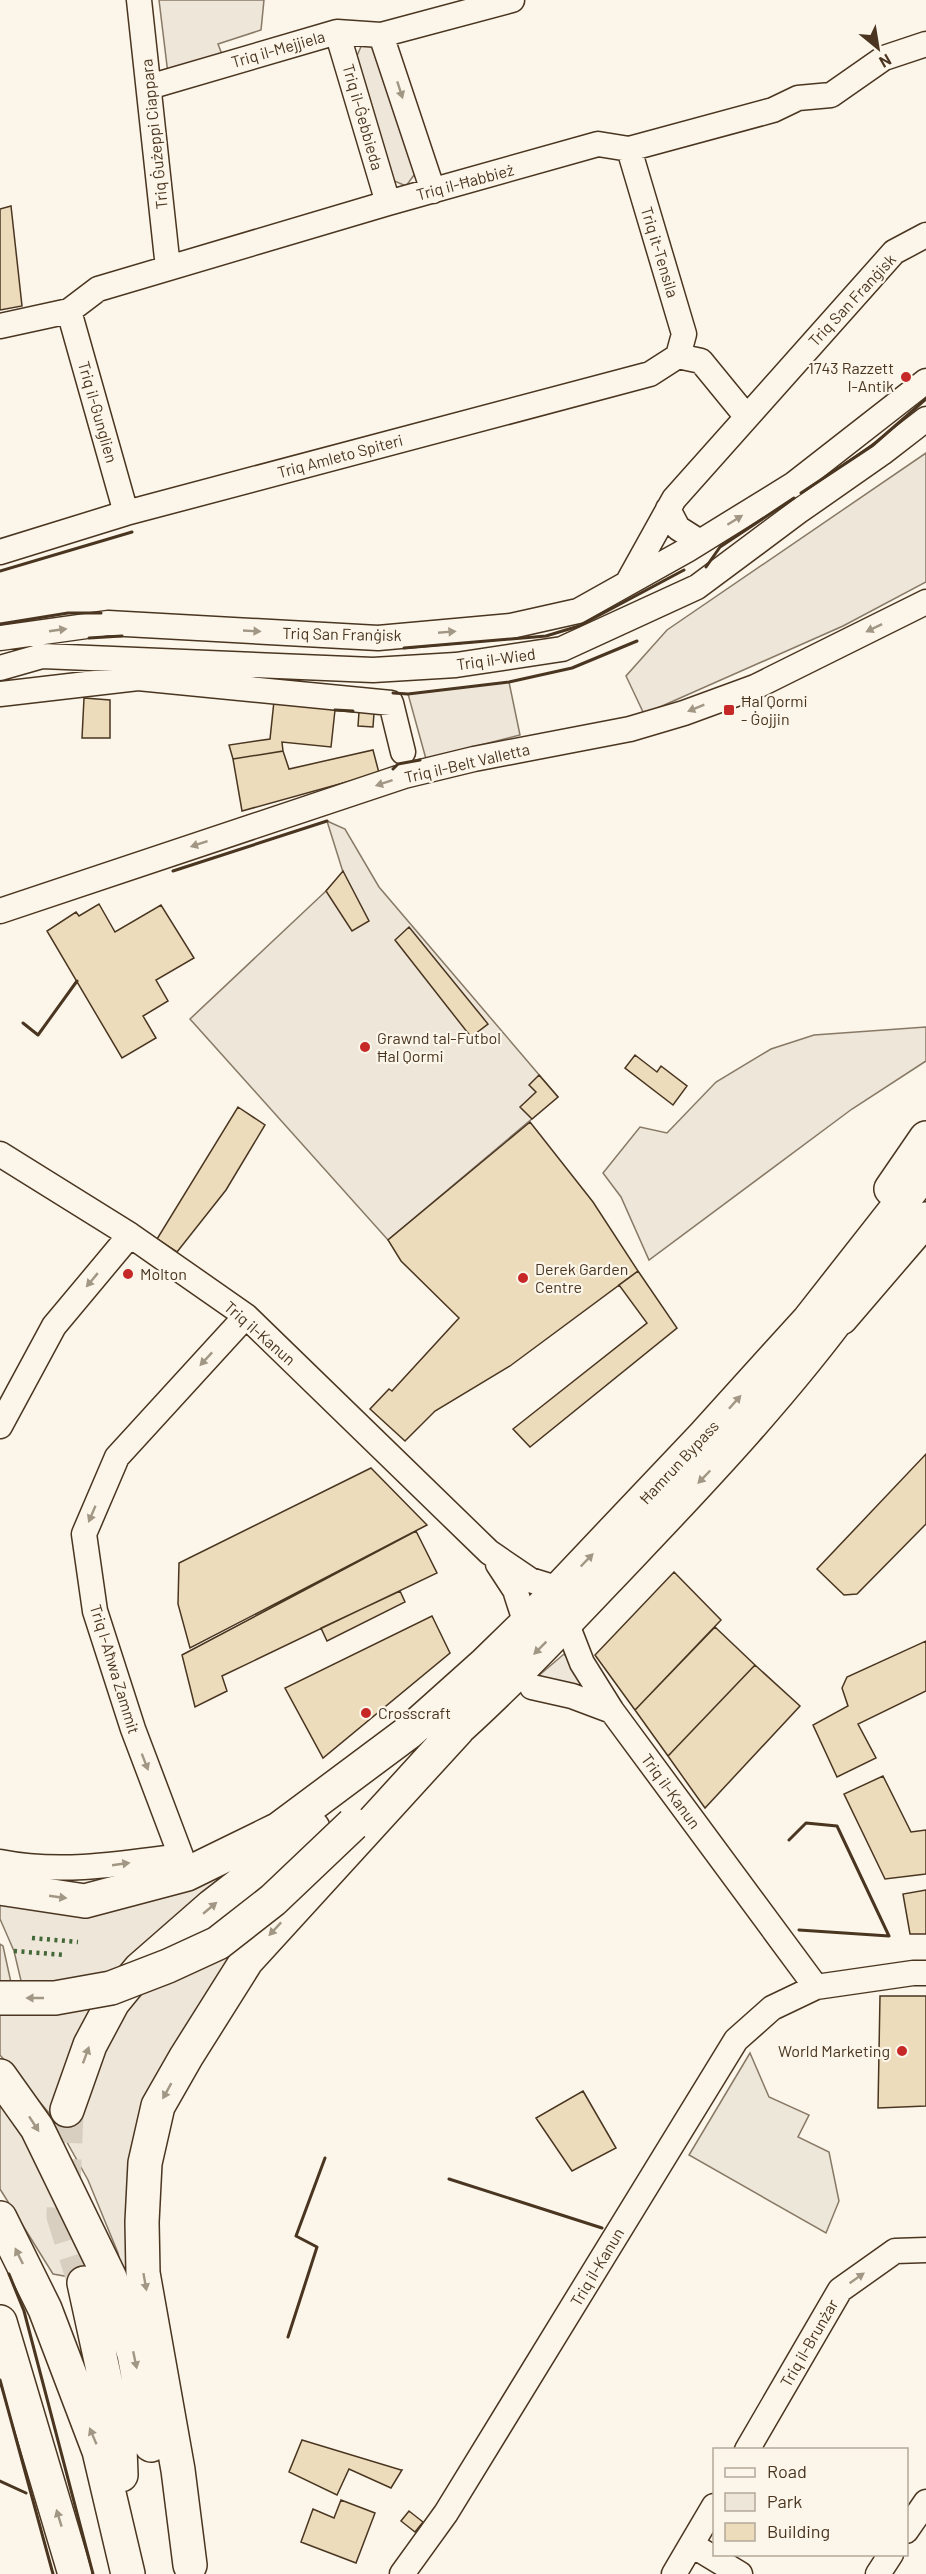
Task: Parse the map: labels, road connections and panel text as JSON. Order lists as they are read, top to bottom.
{
  "streets": {
    "highway": ["Ħamrun Bypass"],
    "street": [
      "Triq il-Mejjiela",
      "Triq il-Ġebbieda",
      "Triq Ġużeppi Ciappara",
      "Triq il-Ħabbież",
      "Triq it-Tensila",
      "Triq San Franġisk",
      "Triq il-Gunglien",
      "Triq Amleto Spiteri",
      "Triq il-Wied",
      "Triq il-Belt Valletta",
      "Triq il-Kanun",
      "Triq l-Aħwa Zammit",
      "Triq il-Brunżar"
    ]
  },
  "crossings": [
    ["Triq il-Mejjiela", "Triq il-Ġebbieda"],
    ["Triq il-Mejjiela", "Triq Ġużeppi Ciappara"],
    ["Triq il-Ġebbieda", "Triq il-Ħabbież"],
    ["Triq Ġużeppi Ciappara", "Triq il-Ħabbież"],
    ["Triq il-Ħabbież", "Triq it-Tensila"],
    ["Triq il-Ħabbież", "Triq il-Gunglien"],
    ["Triq it-Tensila", "Triq Amleto Spiteri"],
    ["Triq il-Gunglien", "Triq Amleto Spiteri"],
    ["Triq il-Kanun", "Ħamrun Bypass"],
    ["Triq il-Kanun", "Triq l-Aħwa Zammit"]
  ],
  "one_way": [
    "Triq San Franġisk",
    "Triq il-Belt Valletta",
    "Triq l-Aħwa Zammit",
    "Triq il-Brunżar"
  ],
  "places": {
    "other": [
      "1743 Razzett l-Antik",
      "Grawnd tal-Futbol Ħal Qormi",
      "Molton",
      "Derek Garden Centre",
      "Crosscraft",
      "World Marketing"
    ],
    "transit": ["Ħal Qormi - Ġojjin"]
  },
  "legend": ["Road", "Park", "Building"],
  "north": "bottom right"
}
